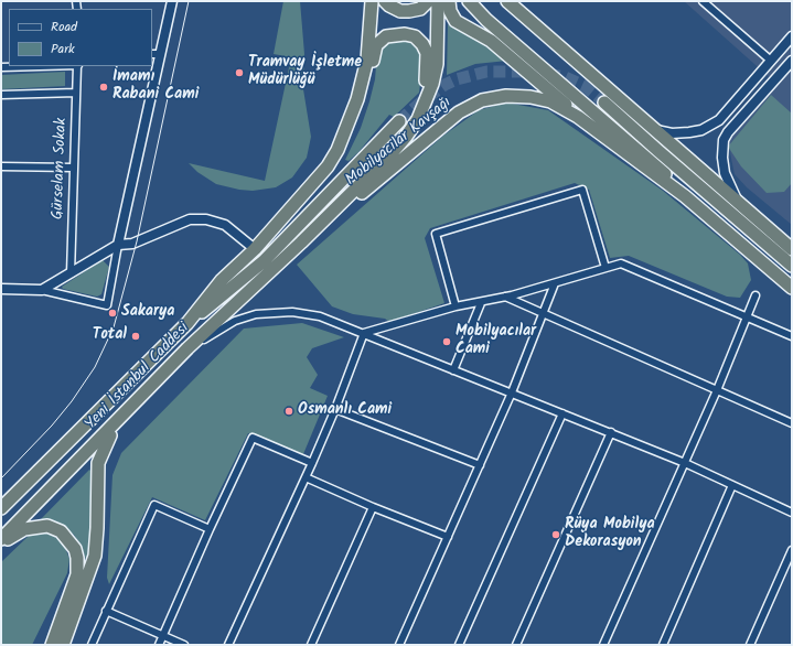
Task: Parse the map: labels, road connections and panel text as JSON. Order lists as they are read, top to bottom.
{
  "streets": {
    "highway": ["Mobilyacılar Kavşağı", "Yeni İstanbul Caddesi"],
    "street": ["Gürselam Sokak"]
  },
  "crossings": [
    ["Mobilyacılar Kavşağı", "Yeni İstanbul Caddesi"]
  ],
  "places": [
    "Tramvay İşletme Müdürlüğü",
    "İmamı Rabani Cami",
    "Sakarya",
    "Total",
    "Mobilyacılar Cami",
    "Osmanlı Cami",
    "Rüya Mobilya Dekorasyon"
  ],
  "legend": ["Road", "Park"]
}
